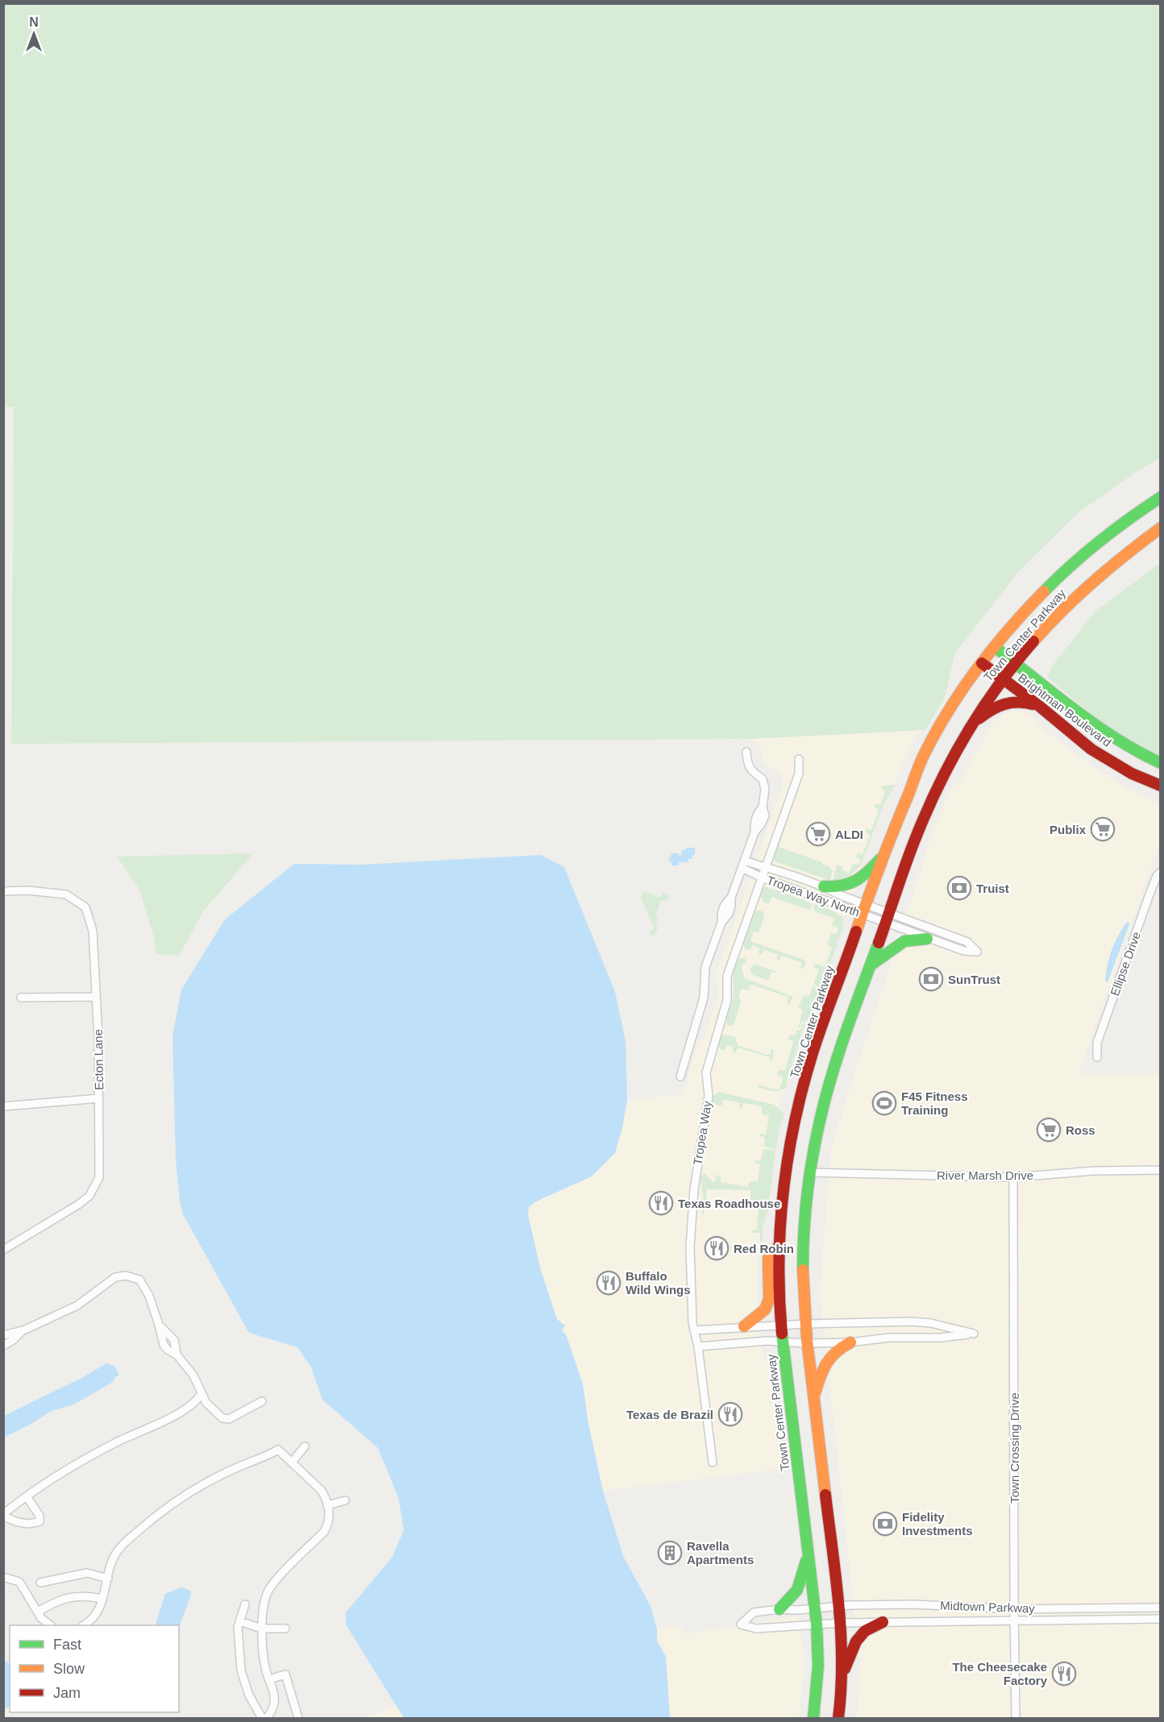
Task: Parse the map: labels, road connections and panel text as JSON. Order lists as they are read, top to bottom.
{
  "streets": {
    "main road": ["Town Center Parkway", "Brightman Boulevard"],
    "street": [
      "Tropea Way North",
      "Ellipse Drive",
      "Ecton Lane",
      "Tropea Way",
      "River Marsh Drive",
      "Town Crossing Drive",
      "Midtown Parkway"
    ]
  },
  "crossings": [
    ["Town Center Parkway", "Brightman Boulevard"],
    ["Town Center Parkway", "Tropea Way North"],
    ["Town Center Parkway", "River Marsh Drive"],
    ["Town Center Parkway", "Midtown Parkway"],
    ["Tropea Way North", "Tropea Way"],
    ["River Marsh Drive", "Town Crossing Drive"],
    ["Town Crossing Drive", "Midtown Parkway"]
  ],
  "places": {
    "supermarket": ["Publix", "ALDI", "Ross"],
    "bank": ["Truist", "SunTrust", "Fidelity Investments"],
    "sports": ["F45 Fitness Training"],
    "restaurant": [
      "Texas Roadhouse",
      "Red Robin",
      "Buffalo Wild Wings",
      "Texas de Brazil",
      "The Cheesecake Factory"
    ],
    "building": ["Ravella Apartments"]
  },
  "legend": ["Fast", "Slow", "Jam"],
  "north": "top"
}
